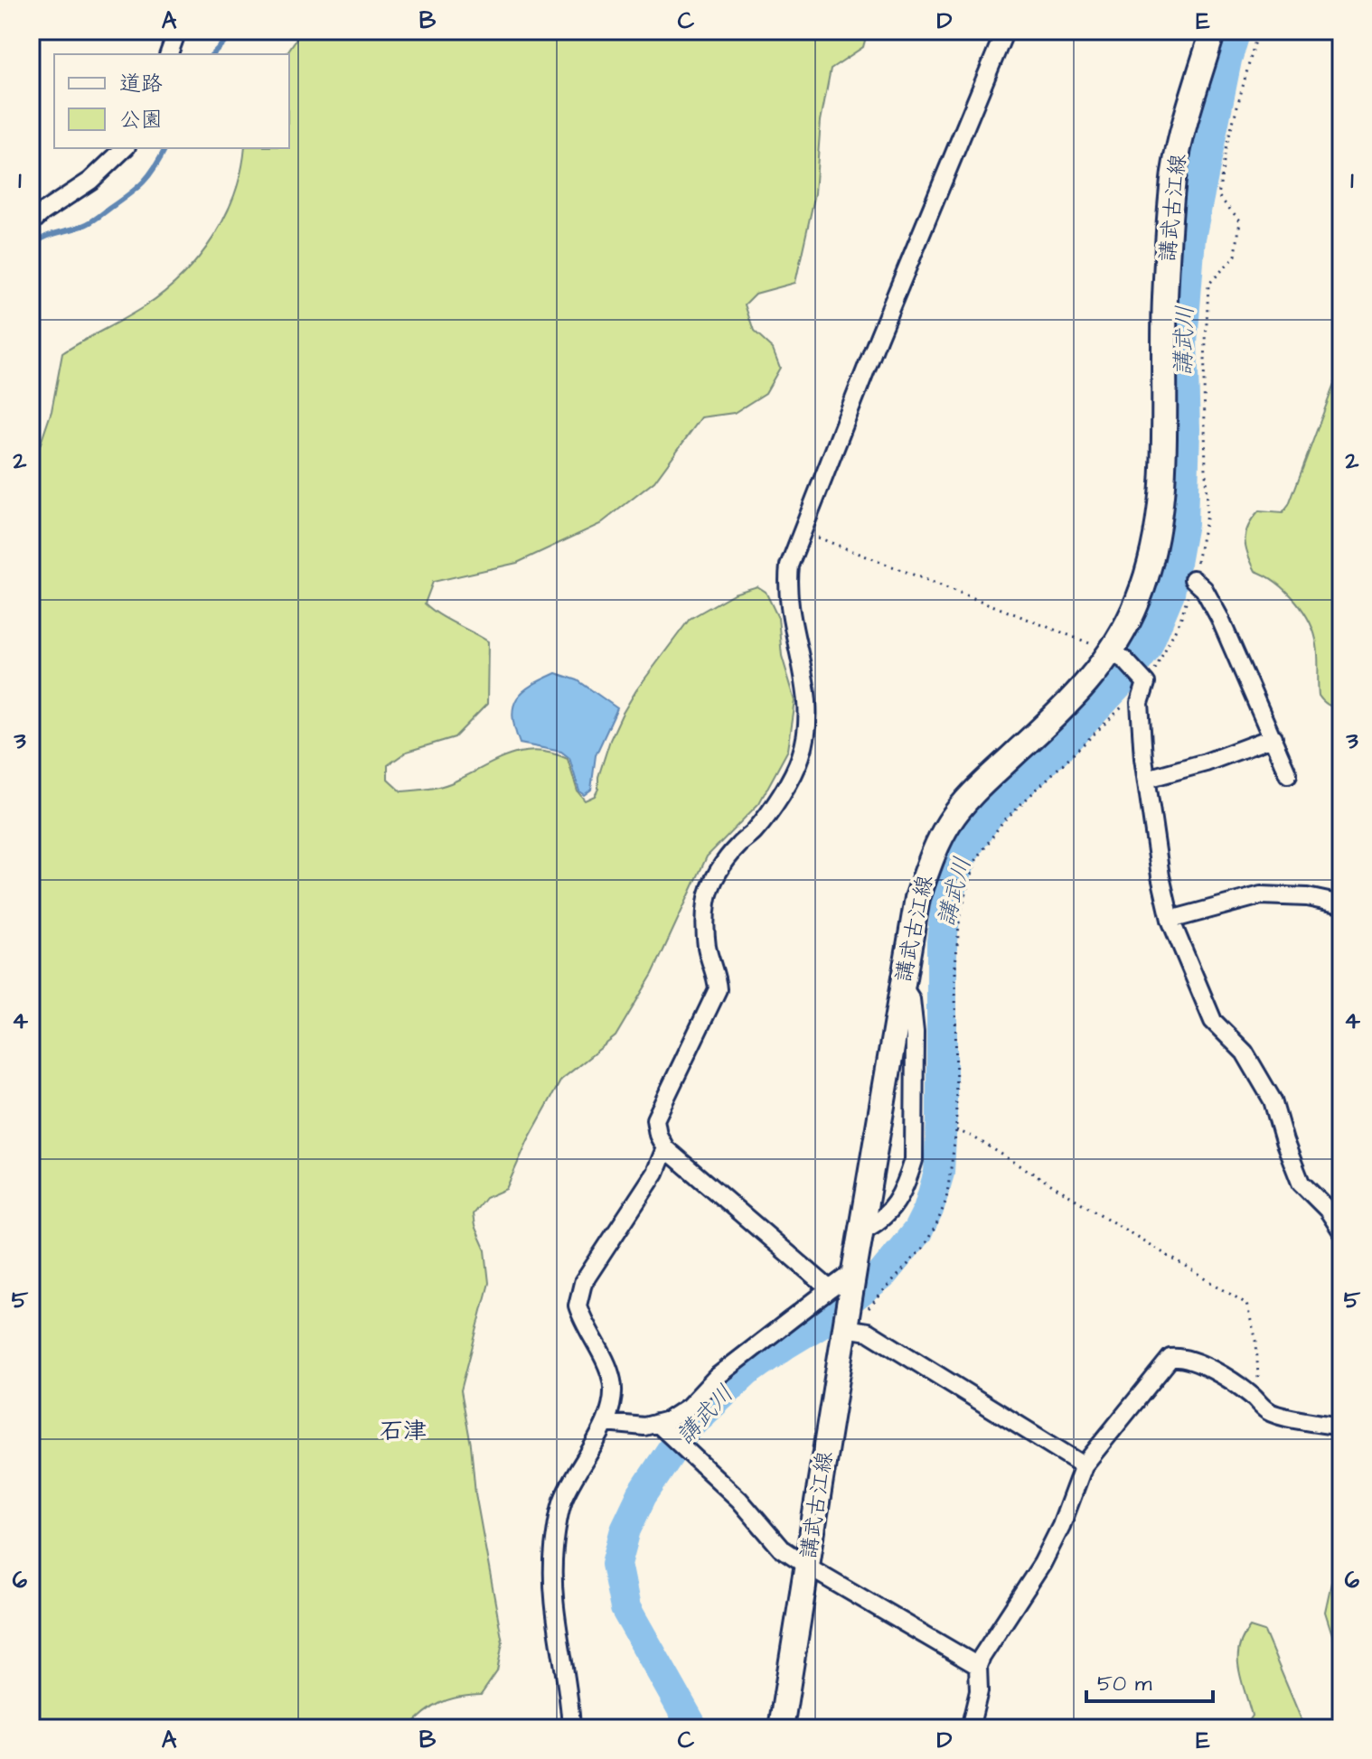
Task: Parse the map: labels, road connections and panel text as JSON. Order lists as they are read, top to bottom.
{
  "streets": {
    "main road": ["講武古江線"]
  },
  "districts": ["石津"],
  "water": ["講武川"],
  "legend": ["道路", "公園"],
  "scale_bar": "50 m",
  "grid": {
    "columns": [
      "A",
      "B",
      "C",
      "D",
      "E"
    ],
    "rows": [
      "1",
      "2",
      "3",
      "4",
      "5",
      "6"
    ]
  }
}
